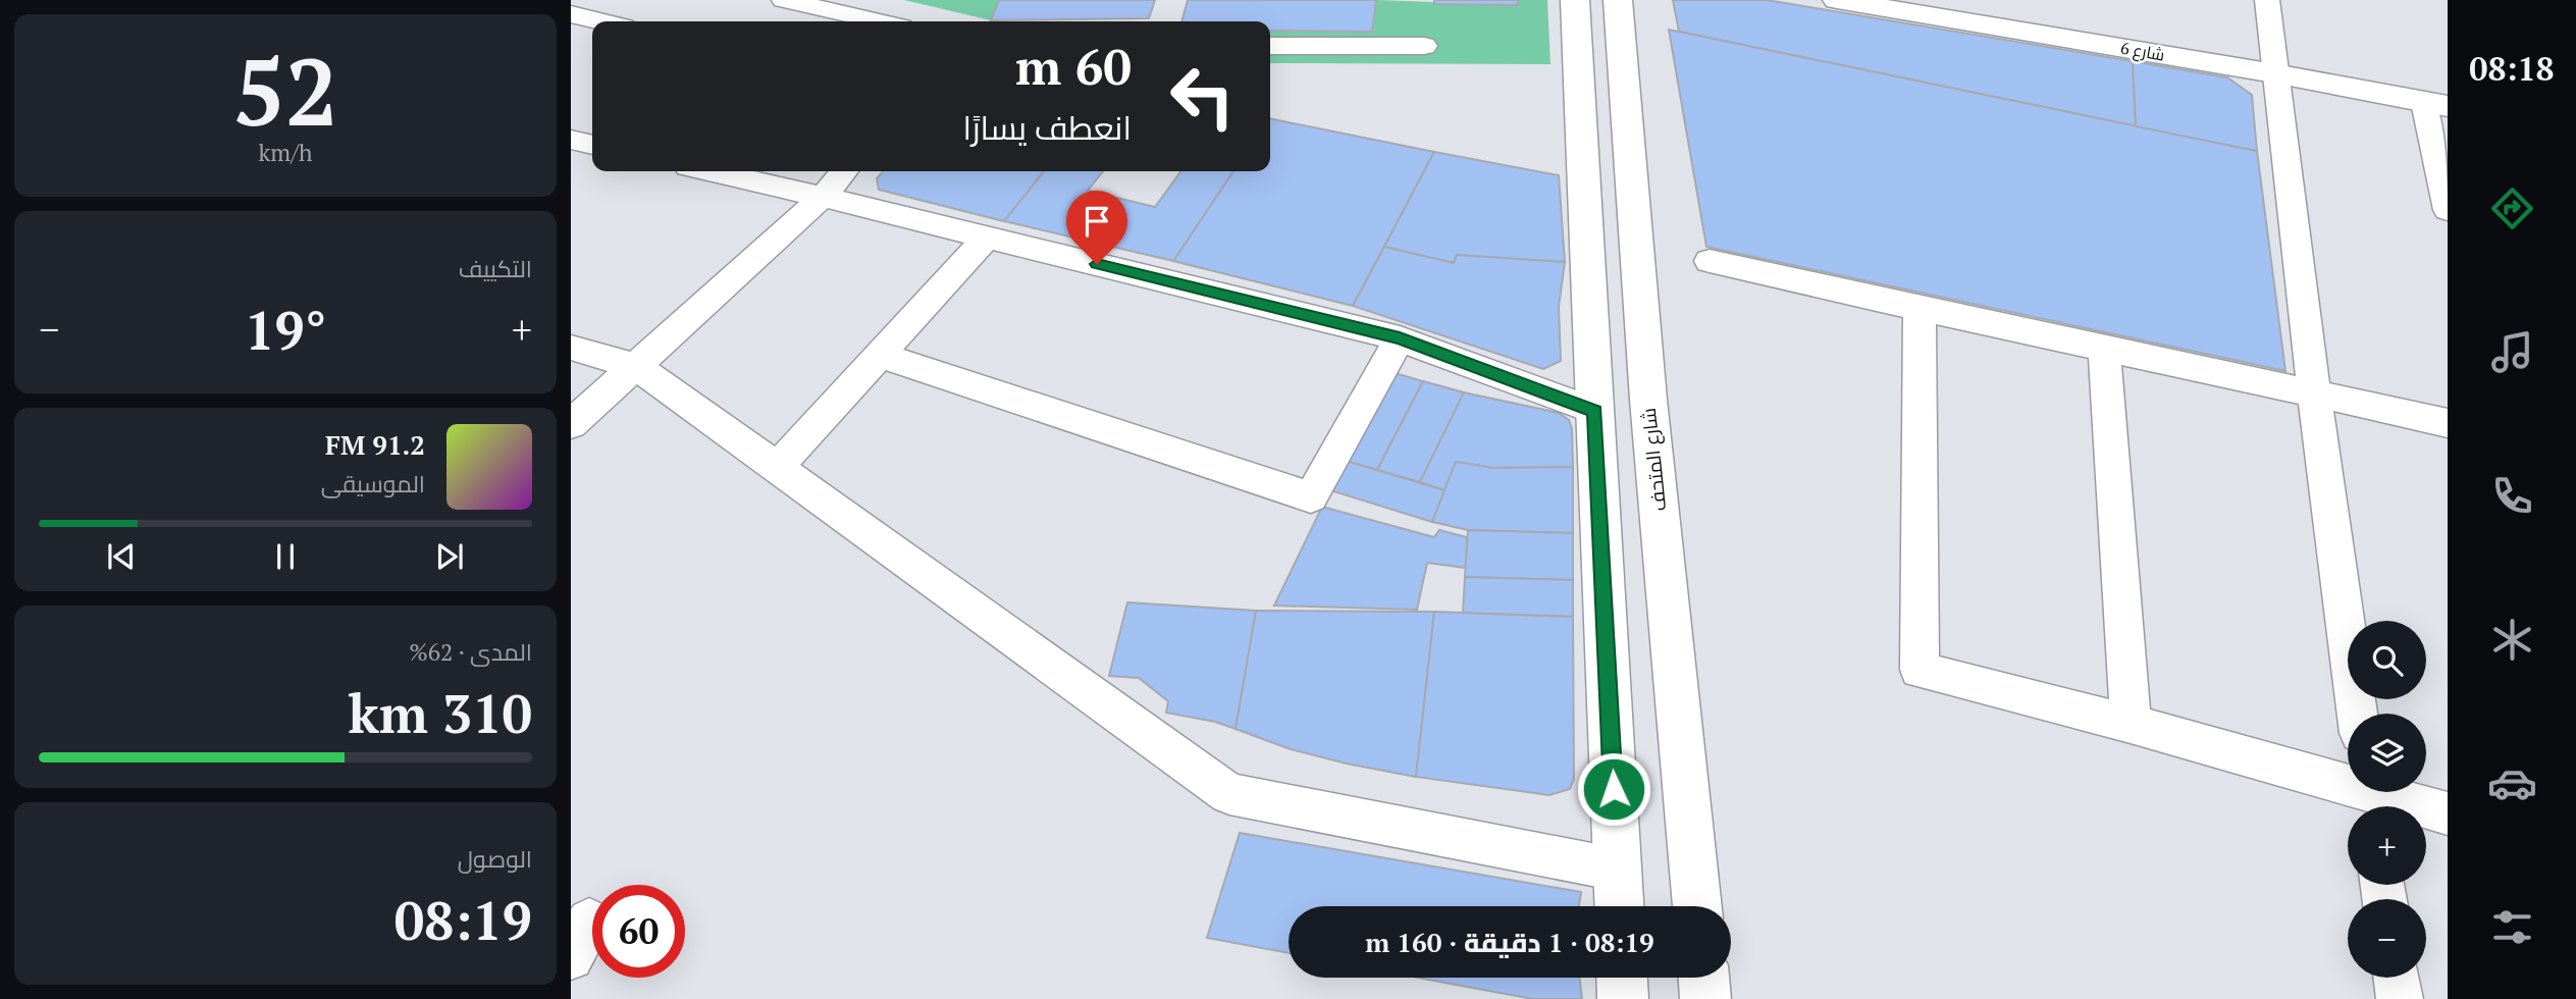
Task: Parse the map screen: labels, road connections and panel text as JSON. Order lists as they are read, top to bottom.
{
  "streets": {
    "main road": ["شارع 6", "شارع المتحف"]
  },
  "page": {
    "tabs": "08:18",
    "tile": [
      ["52", "km/h"],
      "التكييف",
      ["المدى · 62%", "310 km"],
      ["الوصول", "08:19"]
    ],
    "turn": ["60 m", "انعطف يسارًا"],
    "heat": ["−", "19°", "+"],
    "song": ["91.2 FM", "الموسيقى"],
    "map_buttons": ["+", "−"],
    "limit": "60",
    "trip": "08:19 · 1 دقيقة · 160 m"
  }
}
